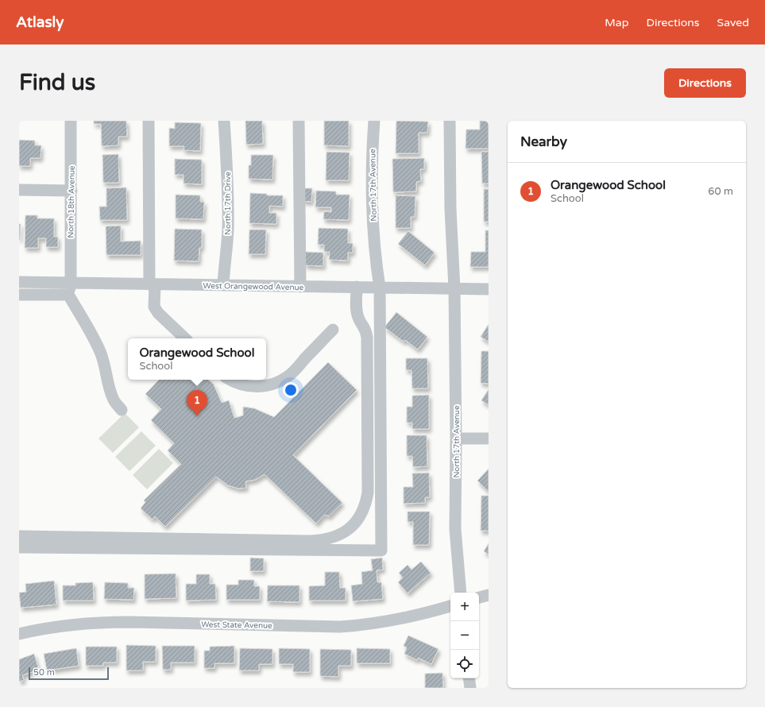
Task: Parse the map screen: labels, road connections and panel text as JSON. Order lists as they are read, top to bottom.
{
  "streets": {
    "street": [
      "North 17th Avenue",
      "North 18th Avenue",
      "North 17th Drive",
      "West Orangewood Avenue",
      "West State Avenue"
    ]
  },
  "crossings": [
    ["North 17th Avenue", "West Orangewood Avenue"],
    ["North 18th Avenue", "West Orangewood Avenue"],
    ["North 17th Drive", "West Orangewood Avenue"]
  ],
  "scale_bar": "50 m",
  "page": {
    "header": "Atlasly",
    "nav": ["Map", "Directions", "Saved"],
    "buttons": "Directions",
    "title": "Find us",
    "heading": "Nearby",
    "list": [
      {
        "mark": "1",
        "name": "Orangewood School",
        "note": "School",
        "value": "60 m"
      }
    ],
    "popup": ["Orangewood School", "School"],
    "pins": "1",
    "map_buttons": ["+", "−"],
    "scale": "50 m"
  }
}
